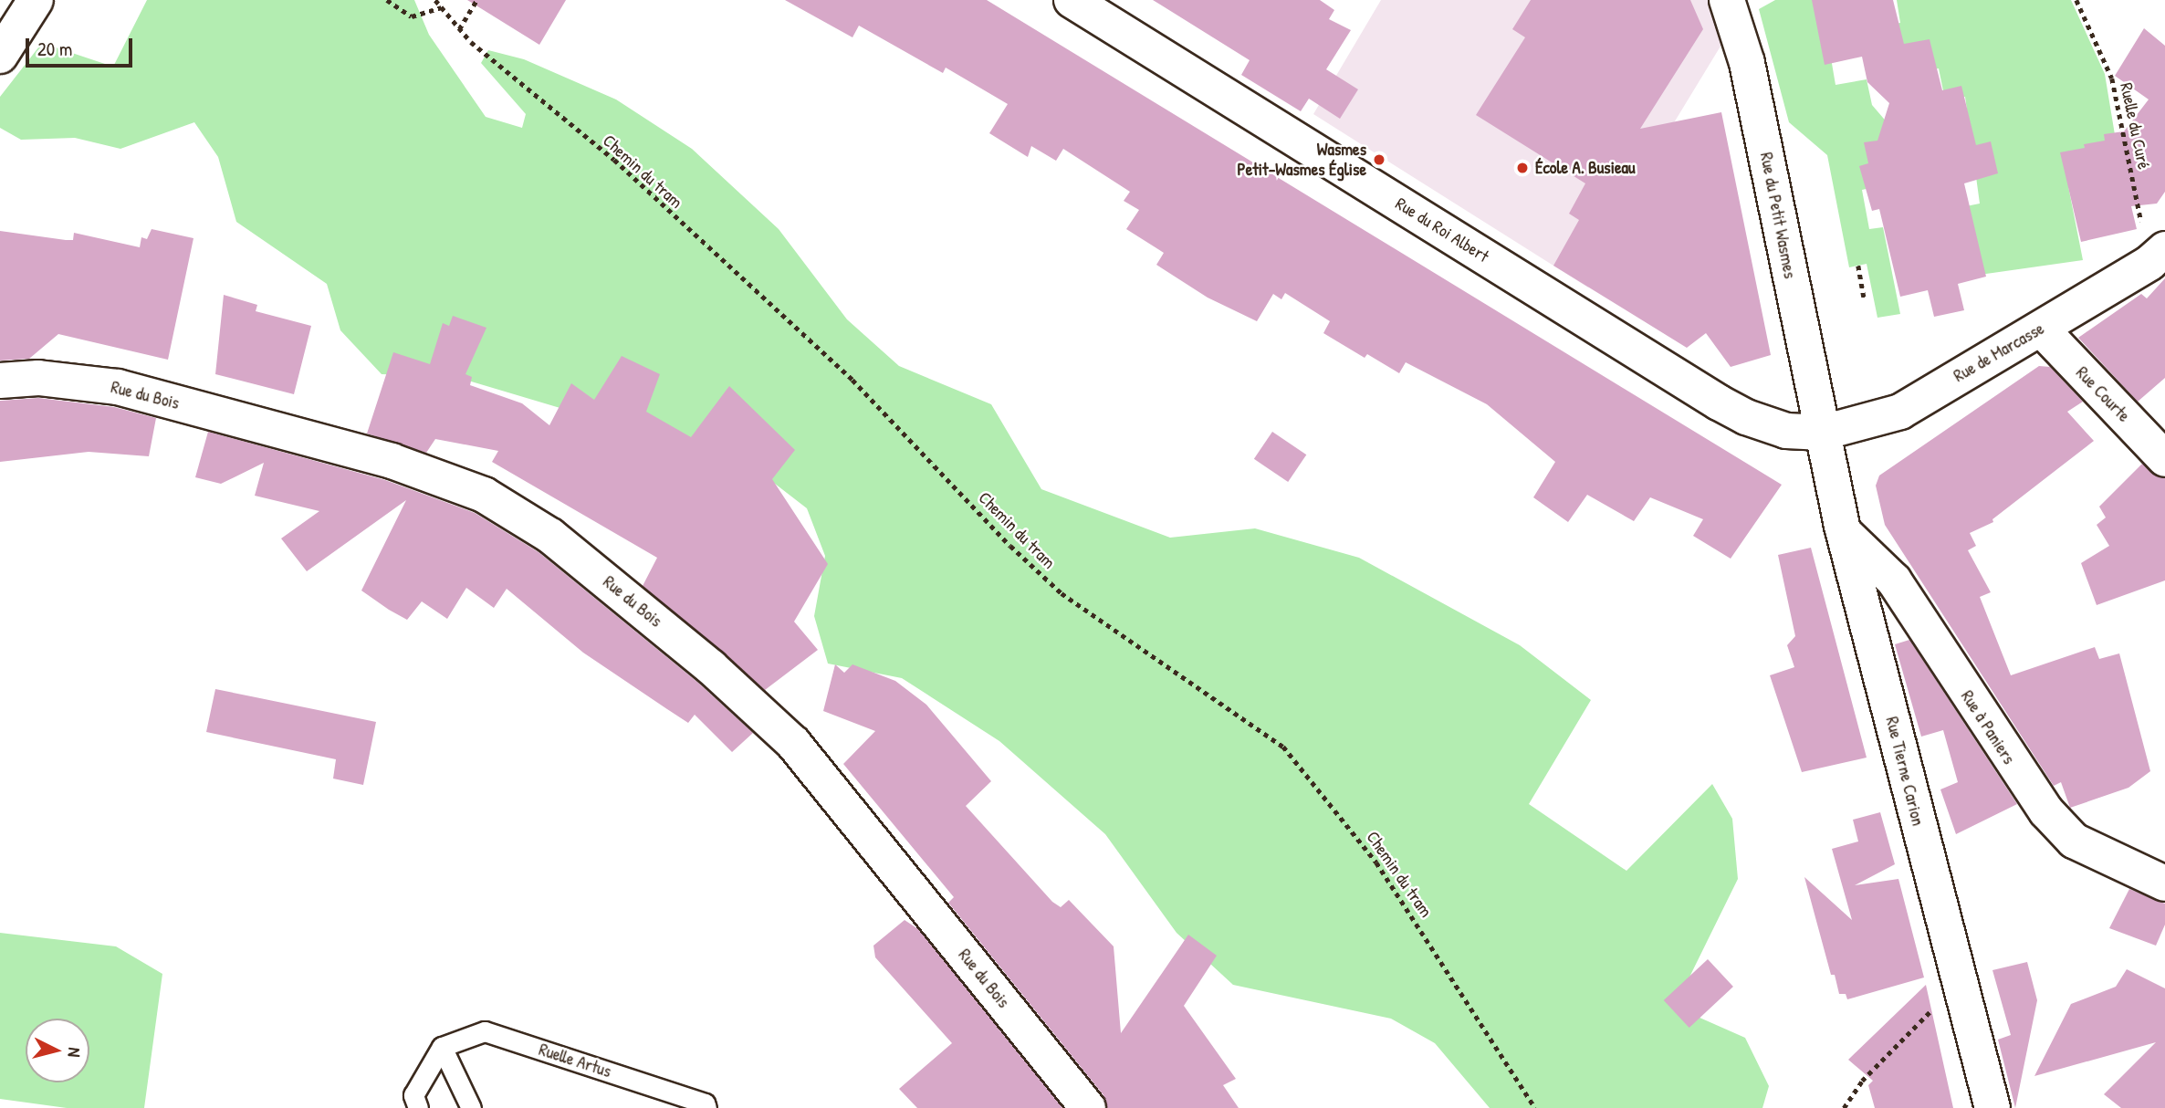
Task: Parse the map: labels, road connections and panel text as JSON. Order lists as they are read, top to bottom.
{
  "streets": {
    "street": [
      "Rue du Petit Wasmes",
      "Rue du Roi Albert",
      "Rue de Marcasse",
      "Rue Courte",
      "Rue du Bois",
      "Rue à Paniers",
      "Rue Tierne Carion"
    ],
    "lane": ["Ruelle Artus"],
    "path": ["Ruelle du Curé", "Chemin du tram"]
  },
  "crossings": [
    ["Ruelle du Curé", "Rue de Marcasse"],
    ["Rue du Petit Wasmes", "Rue du Roi Albert"],
    ["Rue du Petit Wasmes", "Rue de Marcasse"],
    ["Rue du Petit Wasmes", "Rue Tierne Carion"],
    ["Rue du Roi Albert", "Rue de Marcasse"],
    ["Rue du Roi Albert", "Rue Tierne Carion"],
    ["Rue de Marcasse", "Rue Courte"],
    ["Rue de Marcasse", "Rue Tierne Carion"],
    ["Rue à Paniers", "Rue Tierne Carion"]
  ],
  "places": ["Wasmes Petit-Wasmes Église", "École A. Busieau"],
  "scale_bar": "20 m",
  "north": "right"
}
